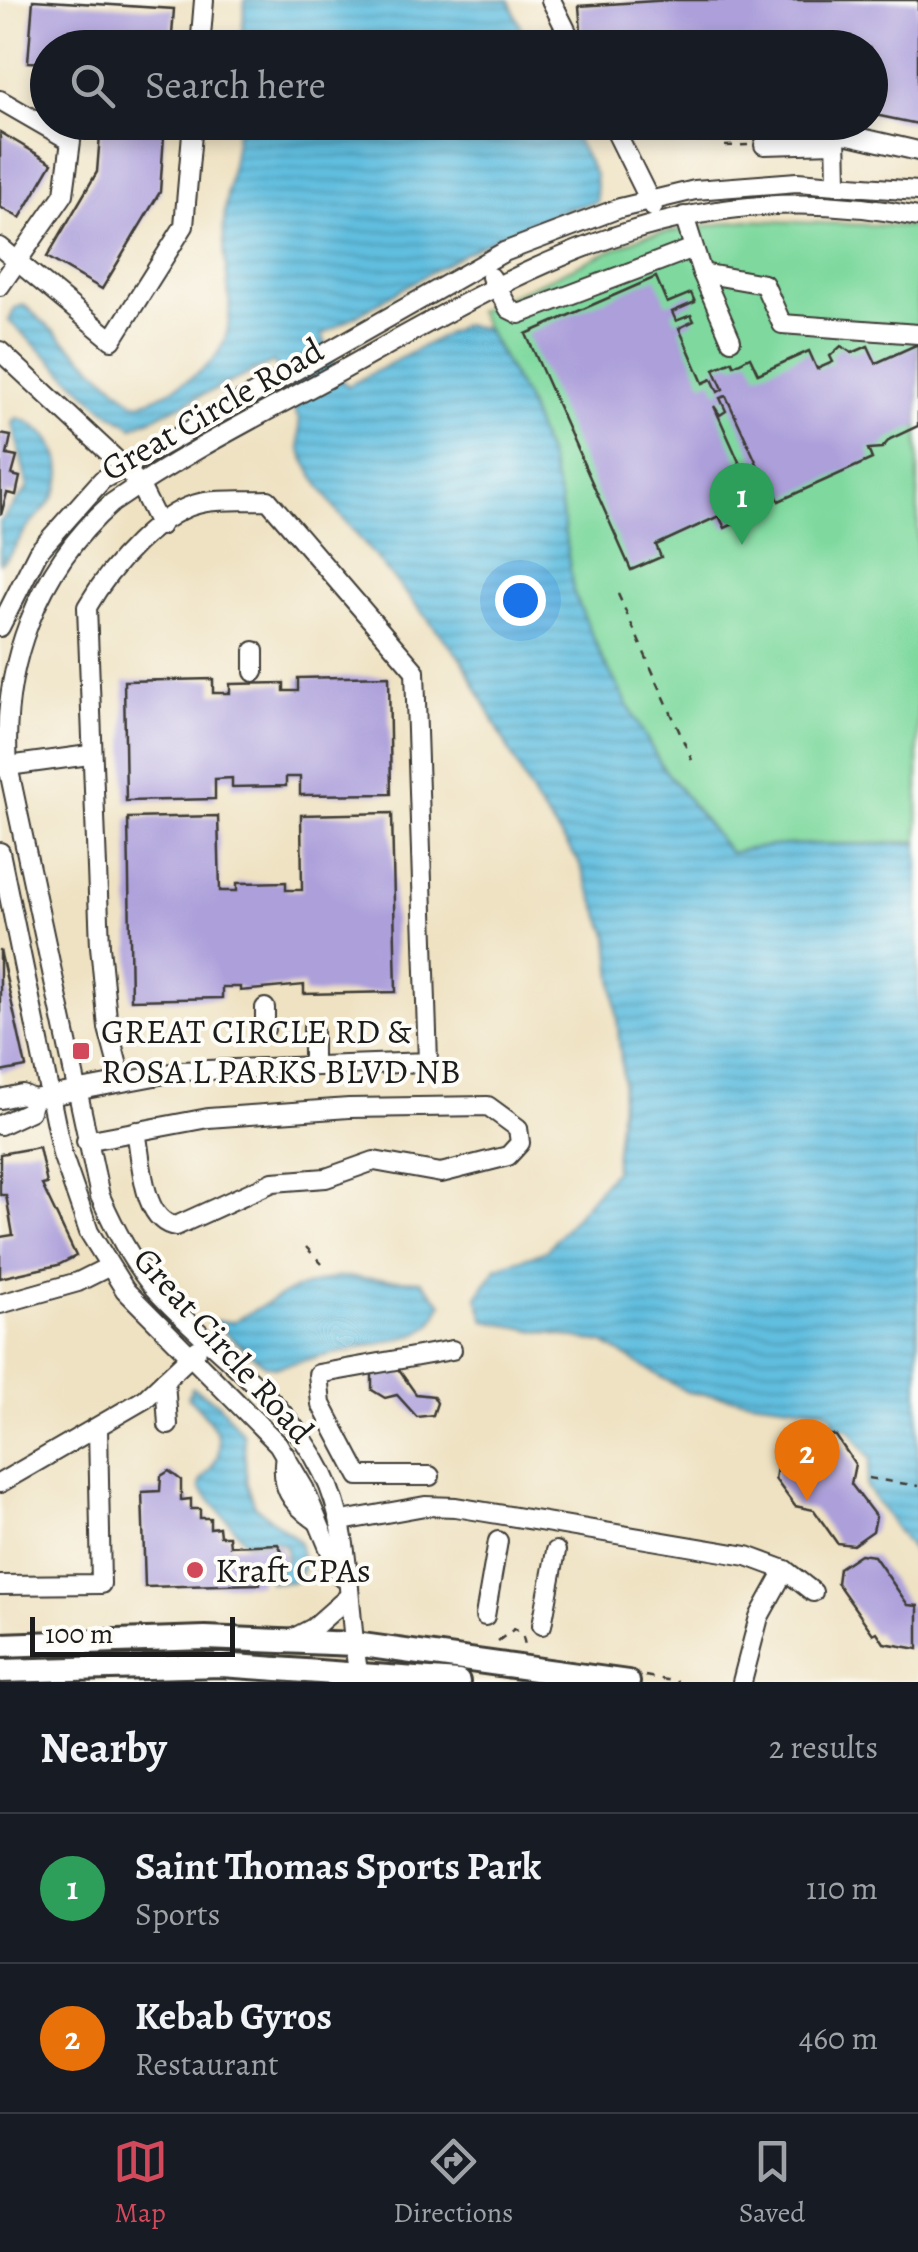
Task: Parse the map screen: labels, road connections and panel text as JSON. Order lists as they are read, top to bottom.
{
  "streets": {
    "street": ["Great Circle Road"]
  },
  "places": {
    "transit": ["GREAT CIRCLE RD & ROSA L PARKS BLVD NB"],
    "other": ["Kraft CPAs"]
  },
  "scale_bar": "100 m",
  "page": {
    "search": "Search here",
    "pins": ["1", "2"],
    "scale": "100 m",
    "heading": ["Nearby", "2 results"],
    "list": [
      {
        "mark": "1",
        "name": "Saint Thomas Sports Park",
        "note": "Sports",
        "value": "110 m"
      },
      {
        "mark": "2",
        "name": "Kebab Gyros",
        "note": "Restaurant",
        "value": "460 m"
      }
    ],
    "nav": ["Map", "Directions", "Saved"]
  }
}
